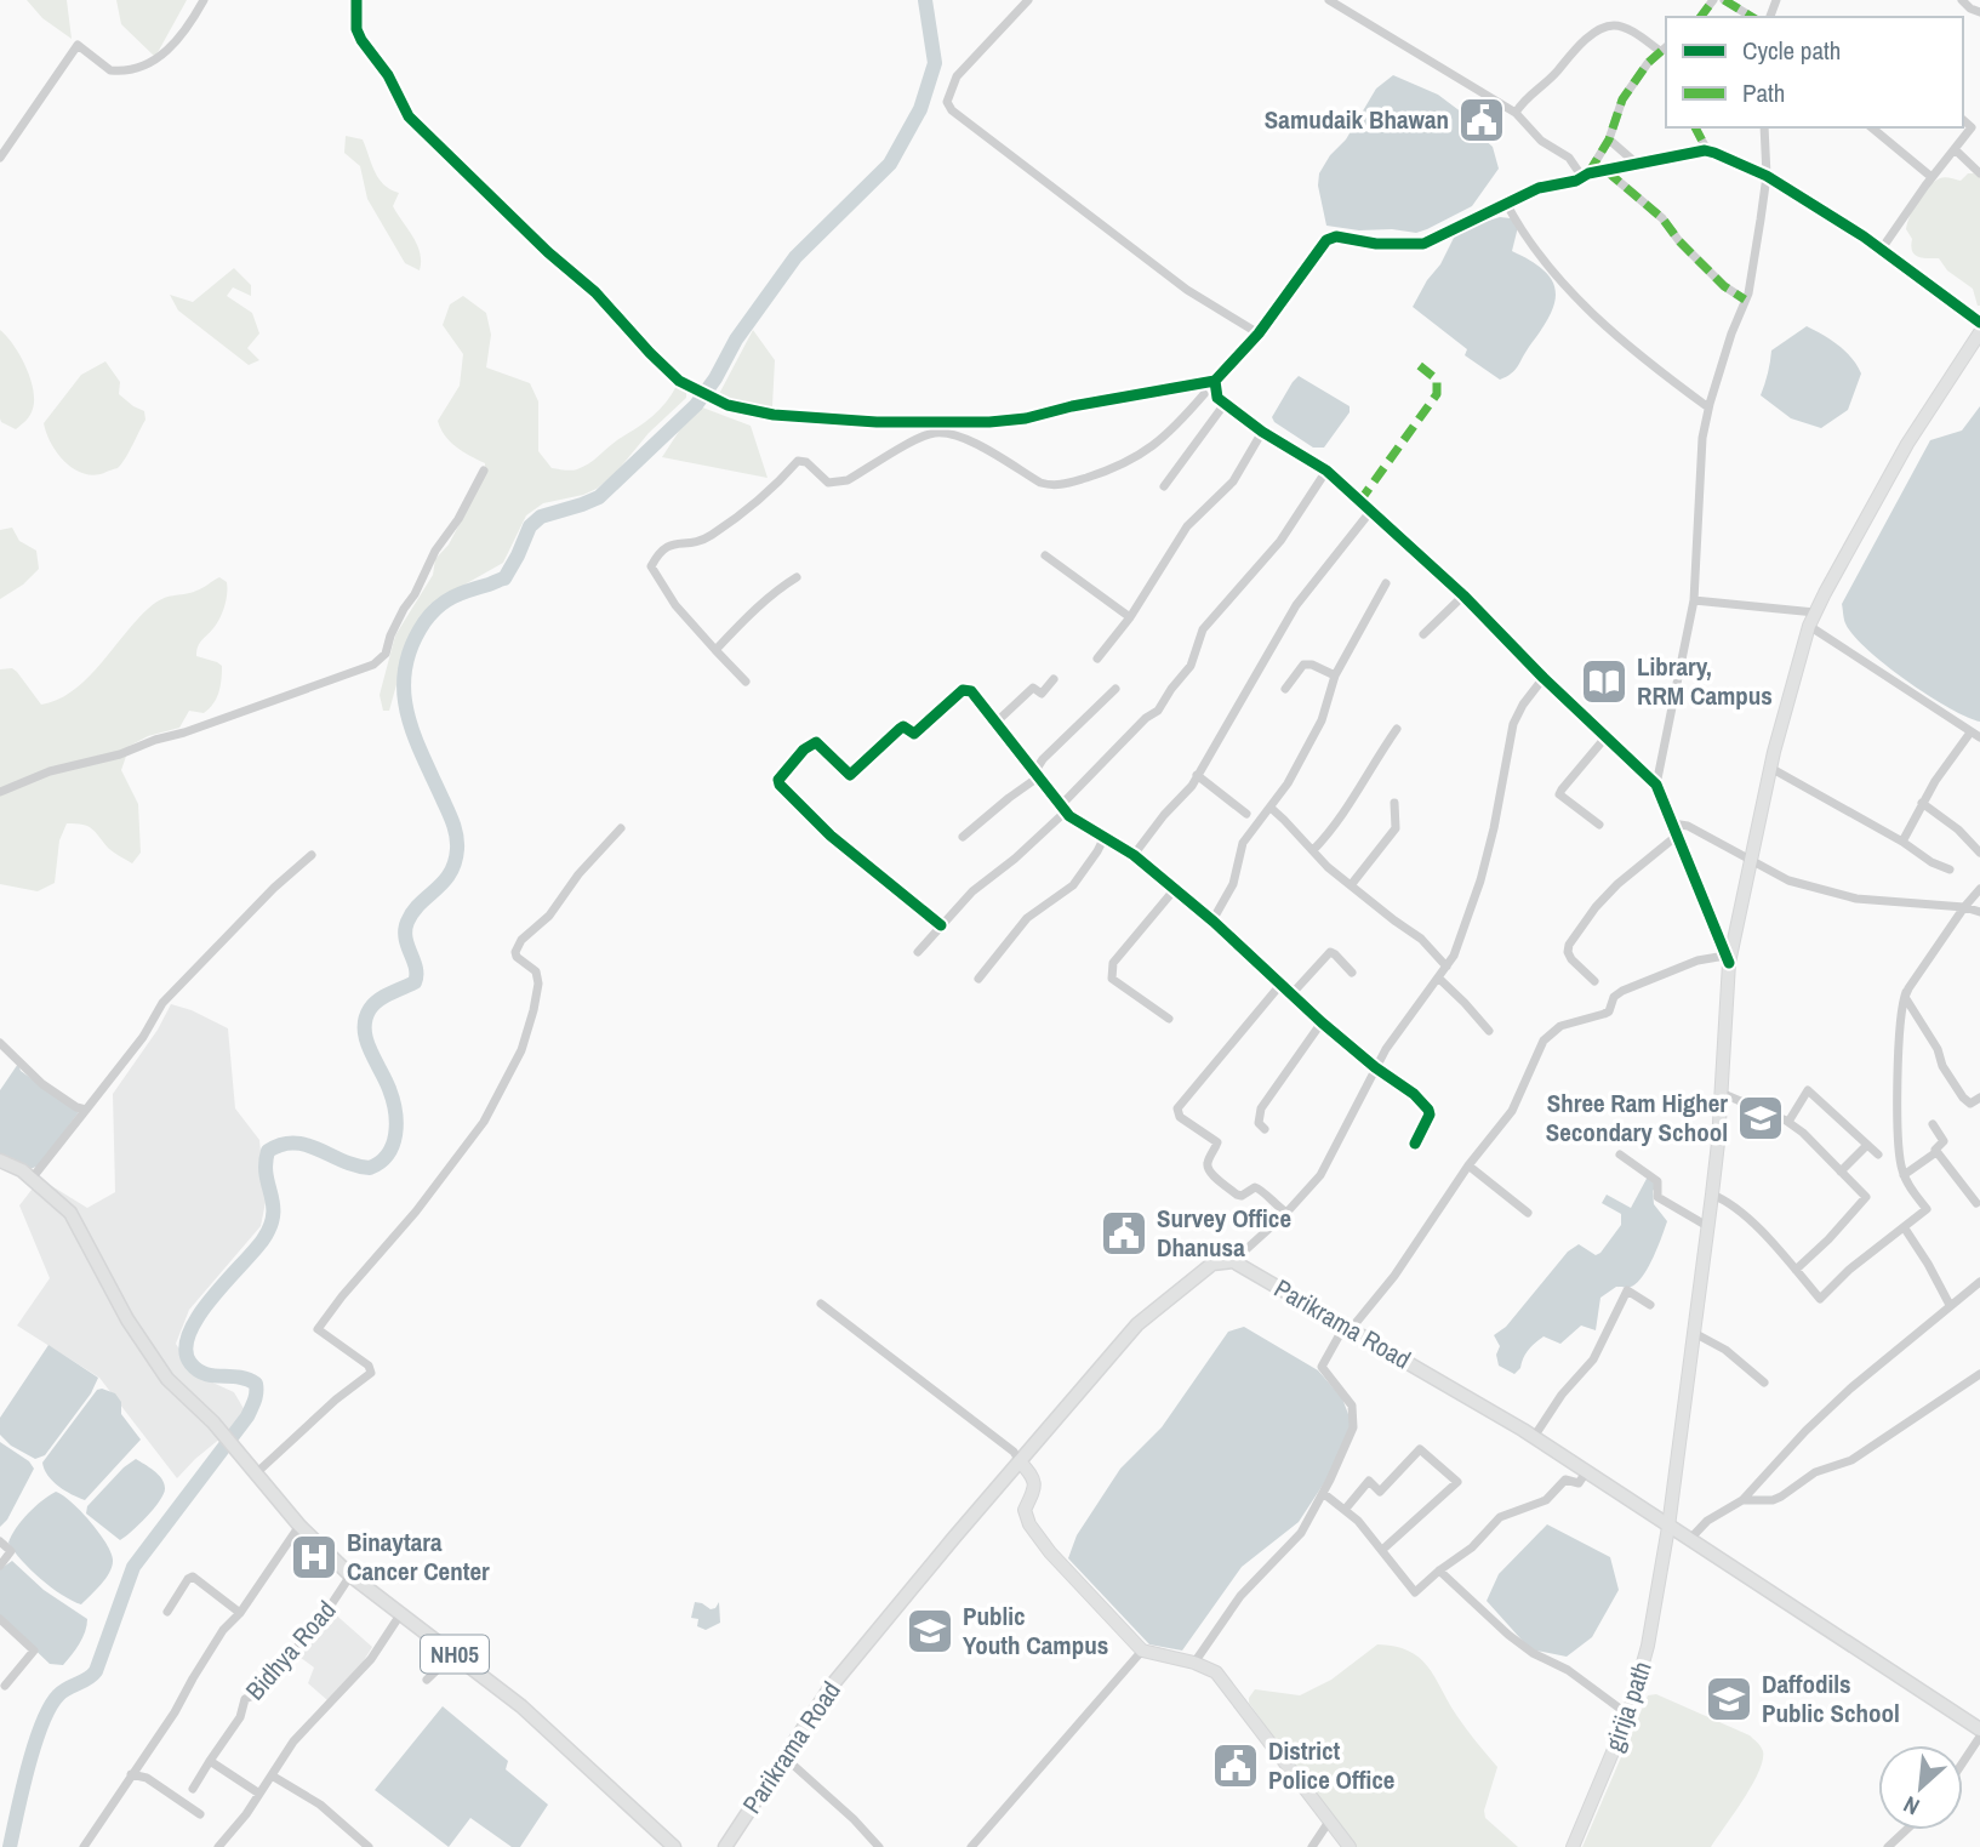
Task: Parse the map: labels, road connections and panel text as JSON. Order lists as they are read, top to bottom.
{
  "streets": {
    "main road": ["Parikrama Road", "NH05", "girija path"],
    "street": ["Bidhya Road"]
  },
  "crossings": [
    ["Parikrama Road", "girija path"],
    ["Bidhya Road", "NH05"]
  ],
  "places": {
    "public building": ["Samudaik Bhawan", "Survey Office Dhanusa", "District Police Office"],
    "library": ["Library, RRM Campus"],
    "school or university": ["Shree Ram Higher Secondary School", "Public Youth Campus", "Daffodils Public School"],
    "hospital": ["Binaytara Cancer Center"]
  },
  "legend": ["Cycle path", "Path"],
  "north": "bottom left"
}
